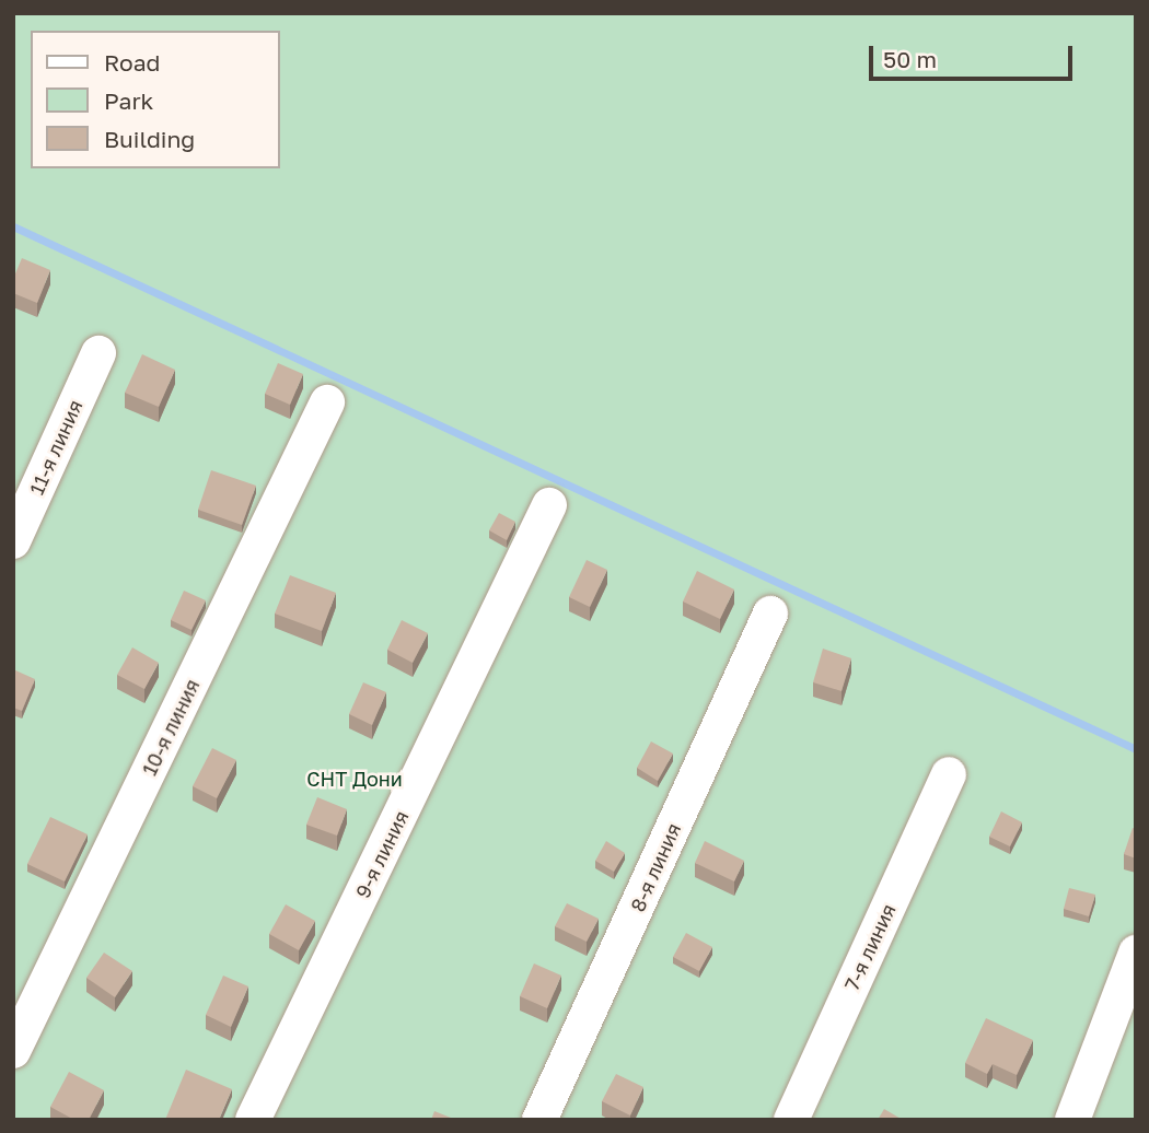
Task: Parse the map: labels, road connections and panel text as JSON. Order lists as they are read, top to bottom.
{
  "streets": {
    "lane": [
      "11-я линия",
      "10-я линия",
      "9-я линия",
      "8-я линия",
      "7-я линия"
    ]
  },
  "parks": ["СНТ Дони"],
  "legend": ["Road", "Park", "Building"],
  "scale_bar": "50 m"
}
